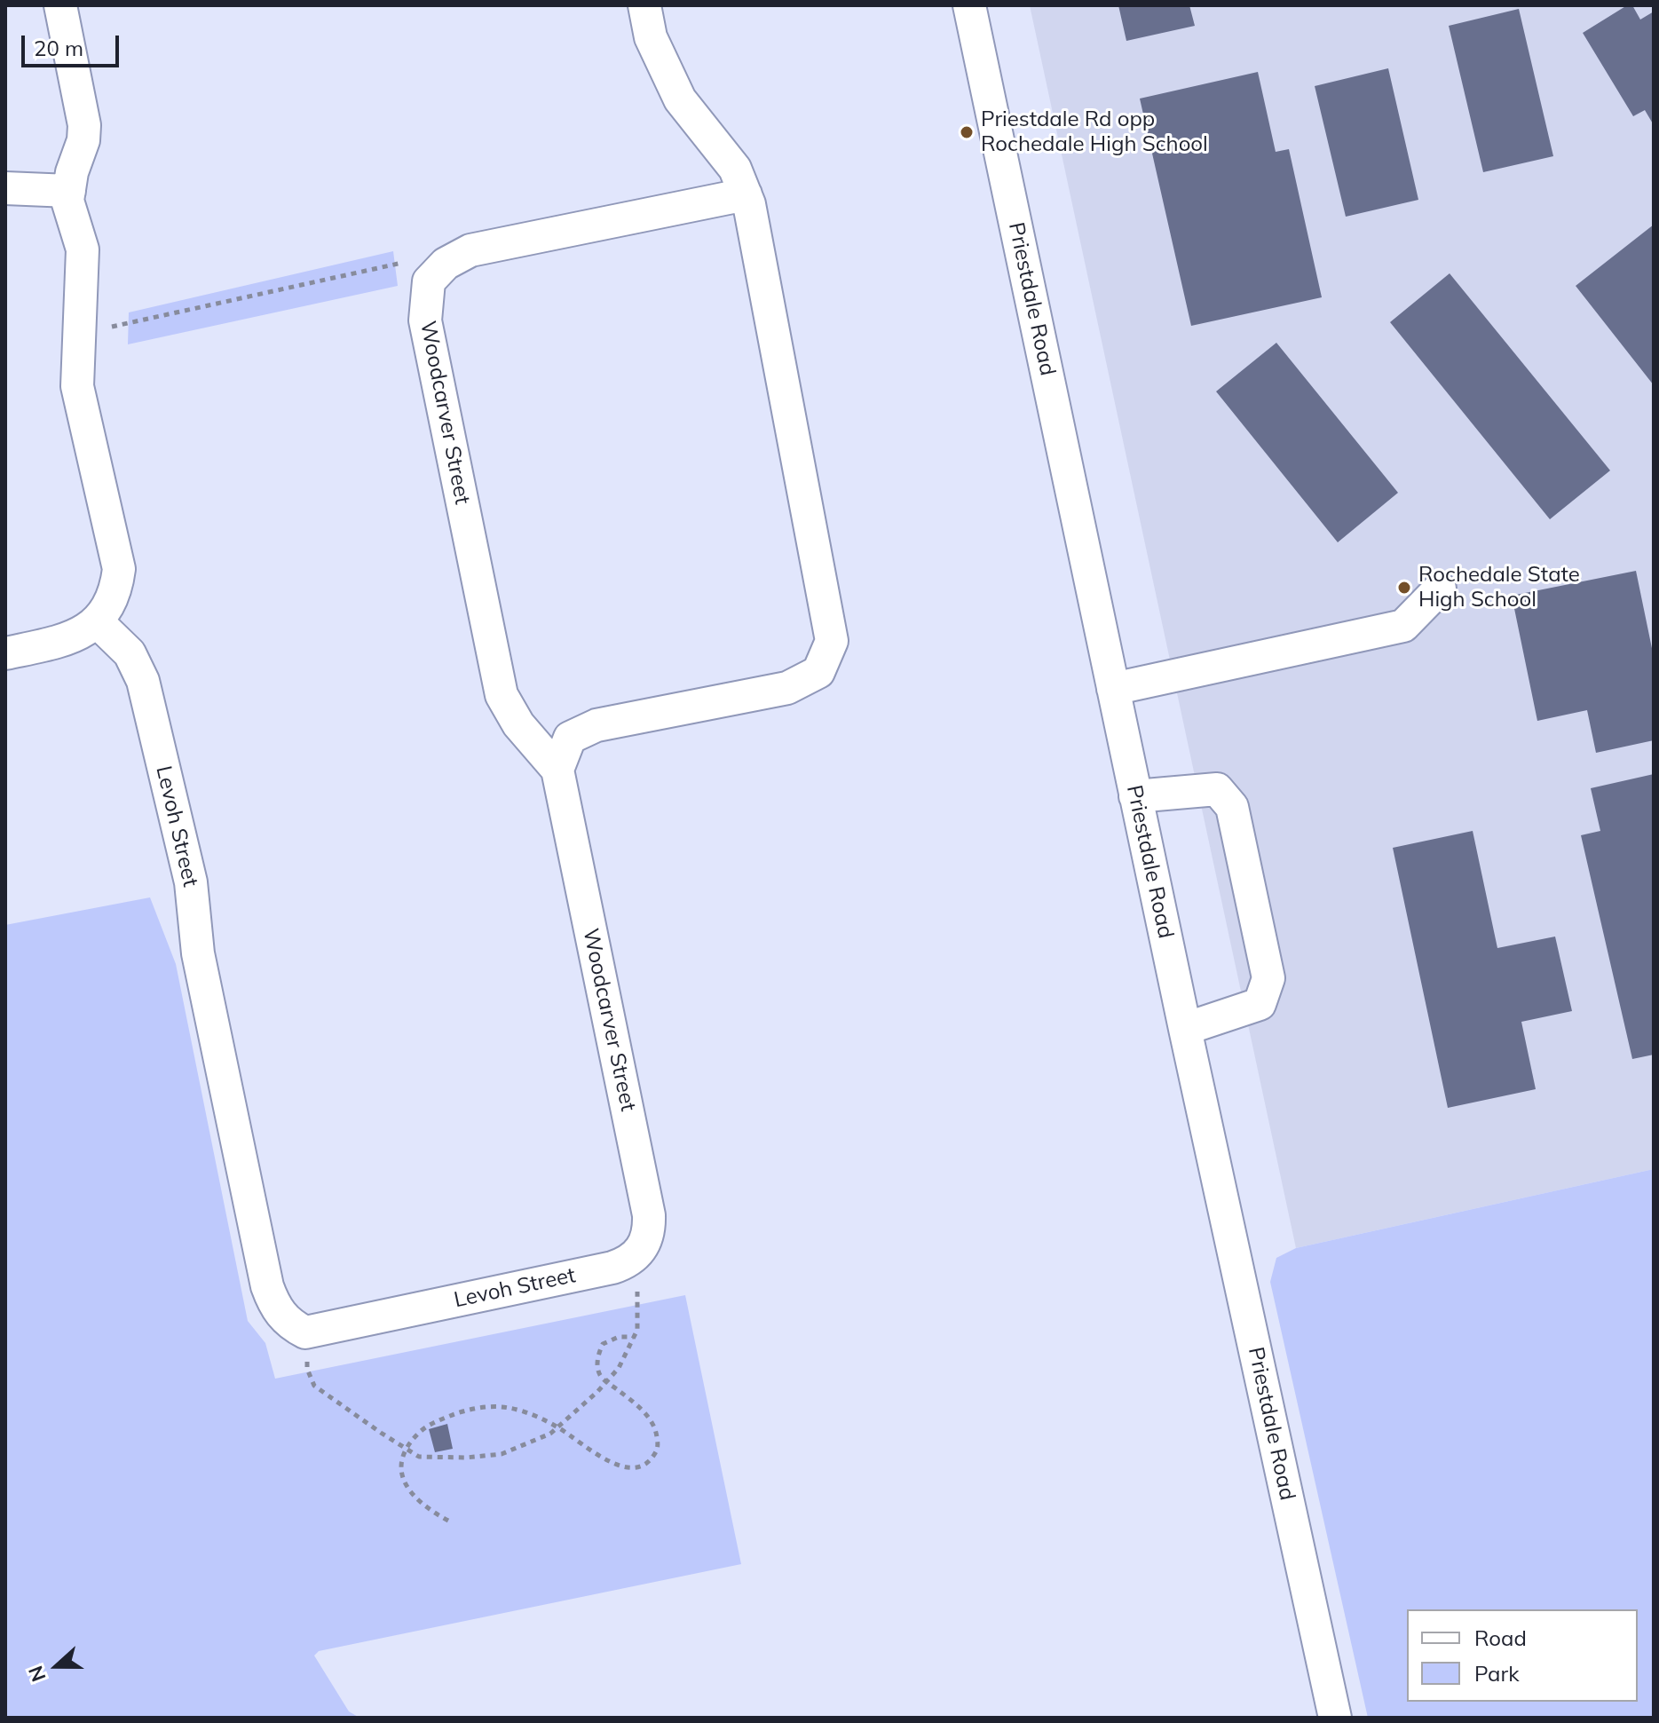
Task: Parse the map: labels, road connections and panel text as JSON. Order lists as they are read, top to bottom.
{
  "streets": {
    "street": ["Priestdale Road", "Woodcarver Street", "Levoh Street"]
  },
  "crossings": [
    ["Woodcarver Street", "Levoh Street"]
  ],
  "places": ["Priestdale Rd opp Rochedale High School", "Rochedale State High School"],
  "legend": ["Road", "Park"],
  "scale_bar": "20 m",
  "north": "left"
}
